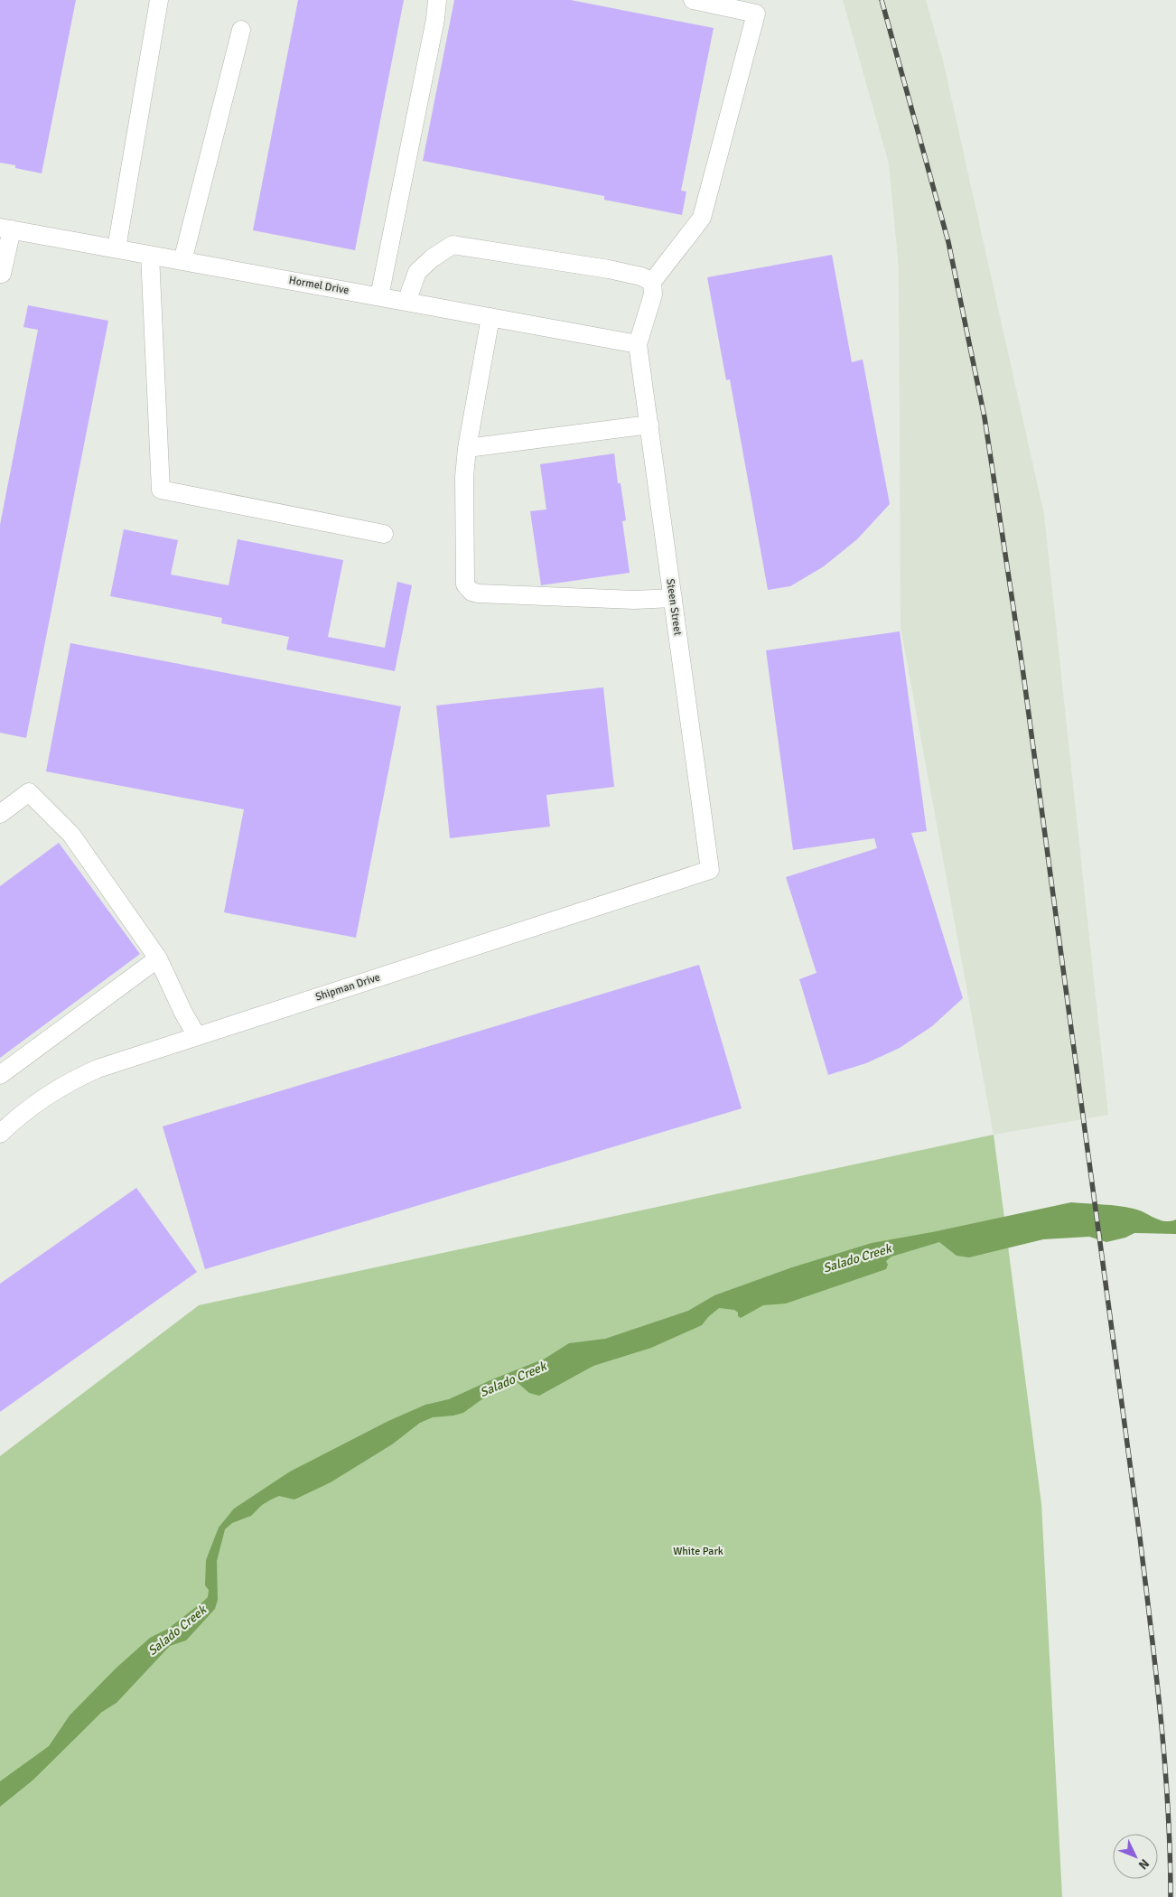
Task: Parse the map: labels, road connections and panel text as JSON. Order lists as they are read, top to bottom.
{
  "streets": {
    "street": ["Hormel Drive", "Steen Street", "Shipman Drive"]
  },
  "crossings": [
    ["Hormel Drive", "Steen Street"],
    ["Steen Street", "Shipman Drive"]
  ],
  "water": ["Salado Creek"],
  "parks": ["White Park"],
  "north": "bottom right"
}
